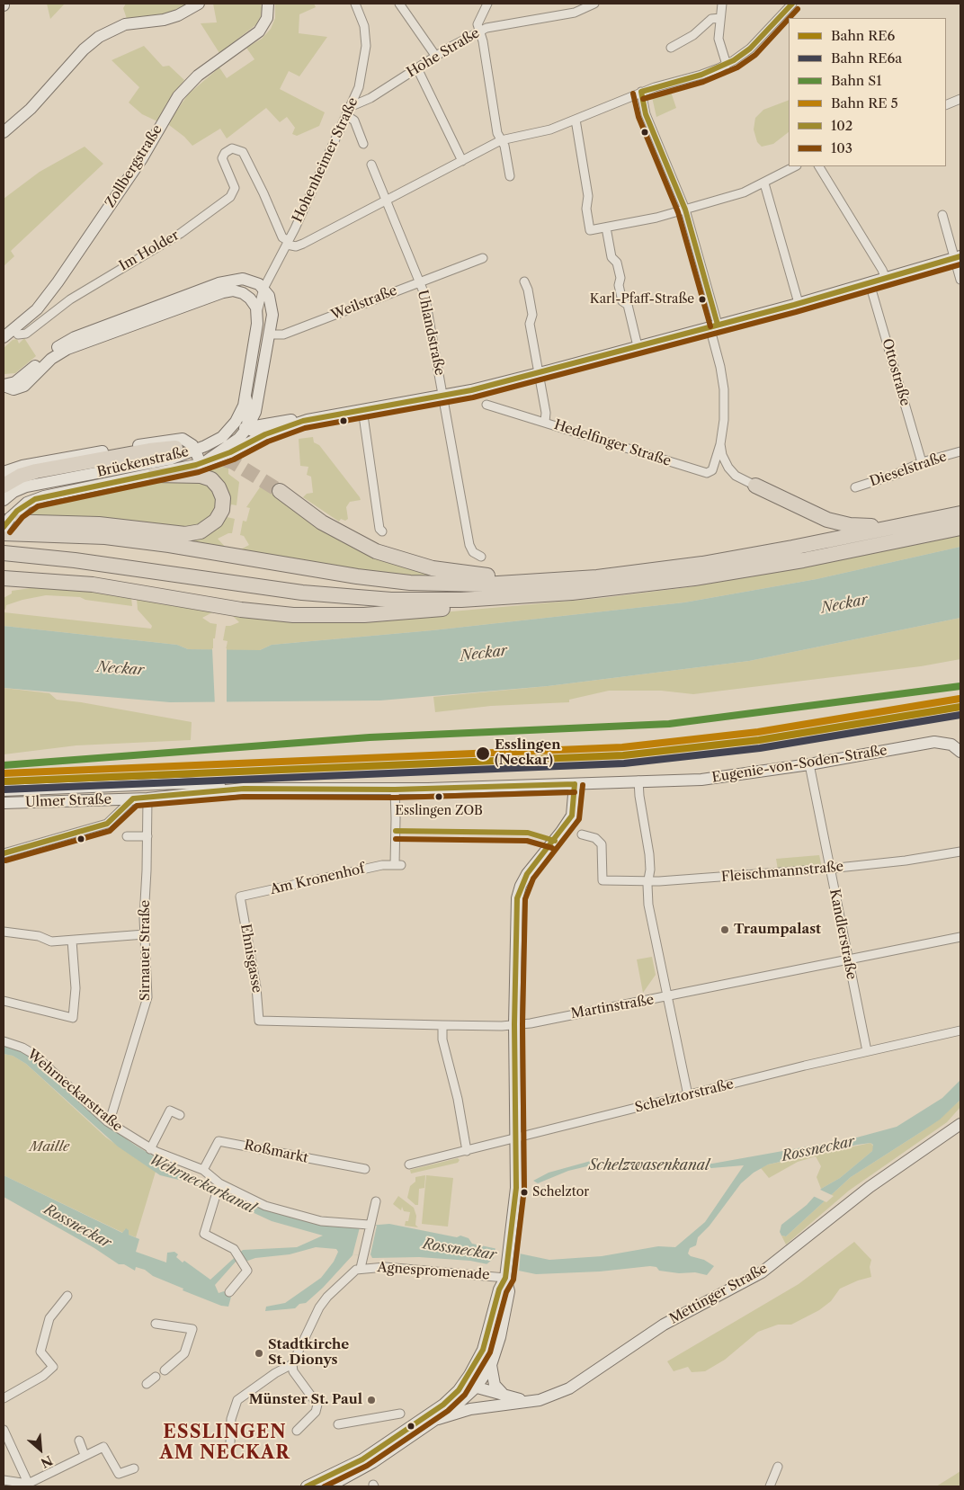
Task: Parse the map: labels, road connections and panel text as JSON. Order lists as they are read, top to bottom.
{
  "streets": {
    "main road": [
      "Zollbergstraße",
      "Brückenstraße",
      "Eugenie-von-Soden-Straße",
      "Ulmer Straße",
      "Mettinger Straße"
    ],
    "street": [
      "Hohe Straße",
      "Hohenheimer Straße",
      "Im Holder",
      "Weilstraße",
      "Uhlandstraße",
      "Ottostraße",
      "Hedelfinger Straße",
      "Dieselstraße",
      "Fleischmannstraße",
      "Am Kronenhof",
      "Kandlerstraße",
      "Sirnauer Straße",
      "Ehnisgasse",
      "Martinstraße",
      "Wehrneckarstraße",
      "Schelztorstraße",
      "Roßmarkt",
      "Agnespromenade"
    ]
  },
  "crossings": [
    ["Hohe Straße", "Hohenheimer Straße"],
    ["Hohenheimer Straße", "Im Holder"],
    ["Hohenheimer Straße", "Brückenstraße"],
    ["Zollbergstraße", "Im Holder"],
    ["Weilstraße", "Uhlandstraße"],
    ["Weilstraße", "Brückenstraße"],
    ["Ottostraße", "Dieselstraße"],
    ["Eugenie-von-Soden-Straße", "Ulmer Straße"],
    ["Eugenie-von-Soden-Straße", "Am Kronenhof"],
    ["Eugenie-von-Soden-Straße", "Kandlerstraße"],
    ["Ulmer Straße", "Sirnauer Straße"],
    ["Fleischmannstraße", "Kandlerstraße"],
    ["Am Kronenhof", "Ehnisgasse"],
    ["Kandlerstraße", "Martinstraße"],
    ["Kandlerstraße", "Schelztorstraße"],
    ["Sirnauer Straße", "Wehrneckarstraße"],
    ["Ehnisgasse", "Martinstraße"],
    ["Wehrneckarstraße", "Roßmarkt"]
  ],
  "districts": ["ESSLINGEN AM NECKAR"],
  "water": [
    "Neckar",
    "Rossneckar",
    "Schelzwasenkanal",
    "Wehrneckarkanal"
  ],
  "parks": ["Maille"],
  "places": [
    "Karl-Pfaff-Straße",
    "Esslingen (Neckar)",
    "Esslingen ZOB",
    "Traumpalast",
    "Schelztor",
    "Stadtkirche St. Dionys",
    "Münster St. Paul"
  ],
  "lines": [
    "transit line 102",
    "transit line 103",
    "rail line S1",
    "rail line RE6",
    "rail line RE6a"
  ],
  "legend": [
    "Bahn RE6",
    "Bahn RE6a",
    "Bahn S1",
    "Bahn RE 5",
    "102",
    "103"
  ],
  "north": "bottom right"
}
